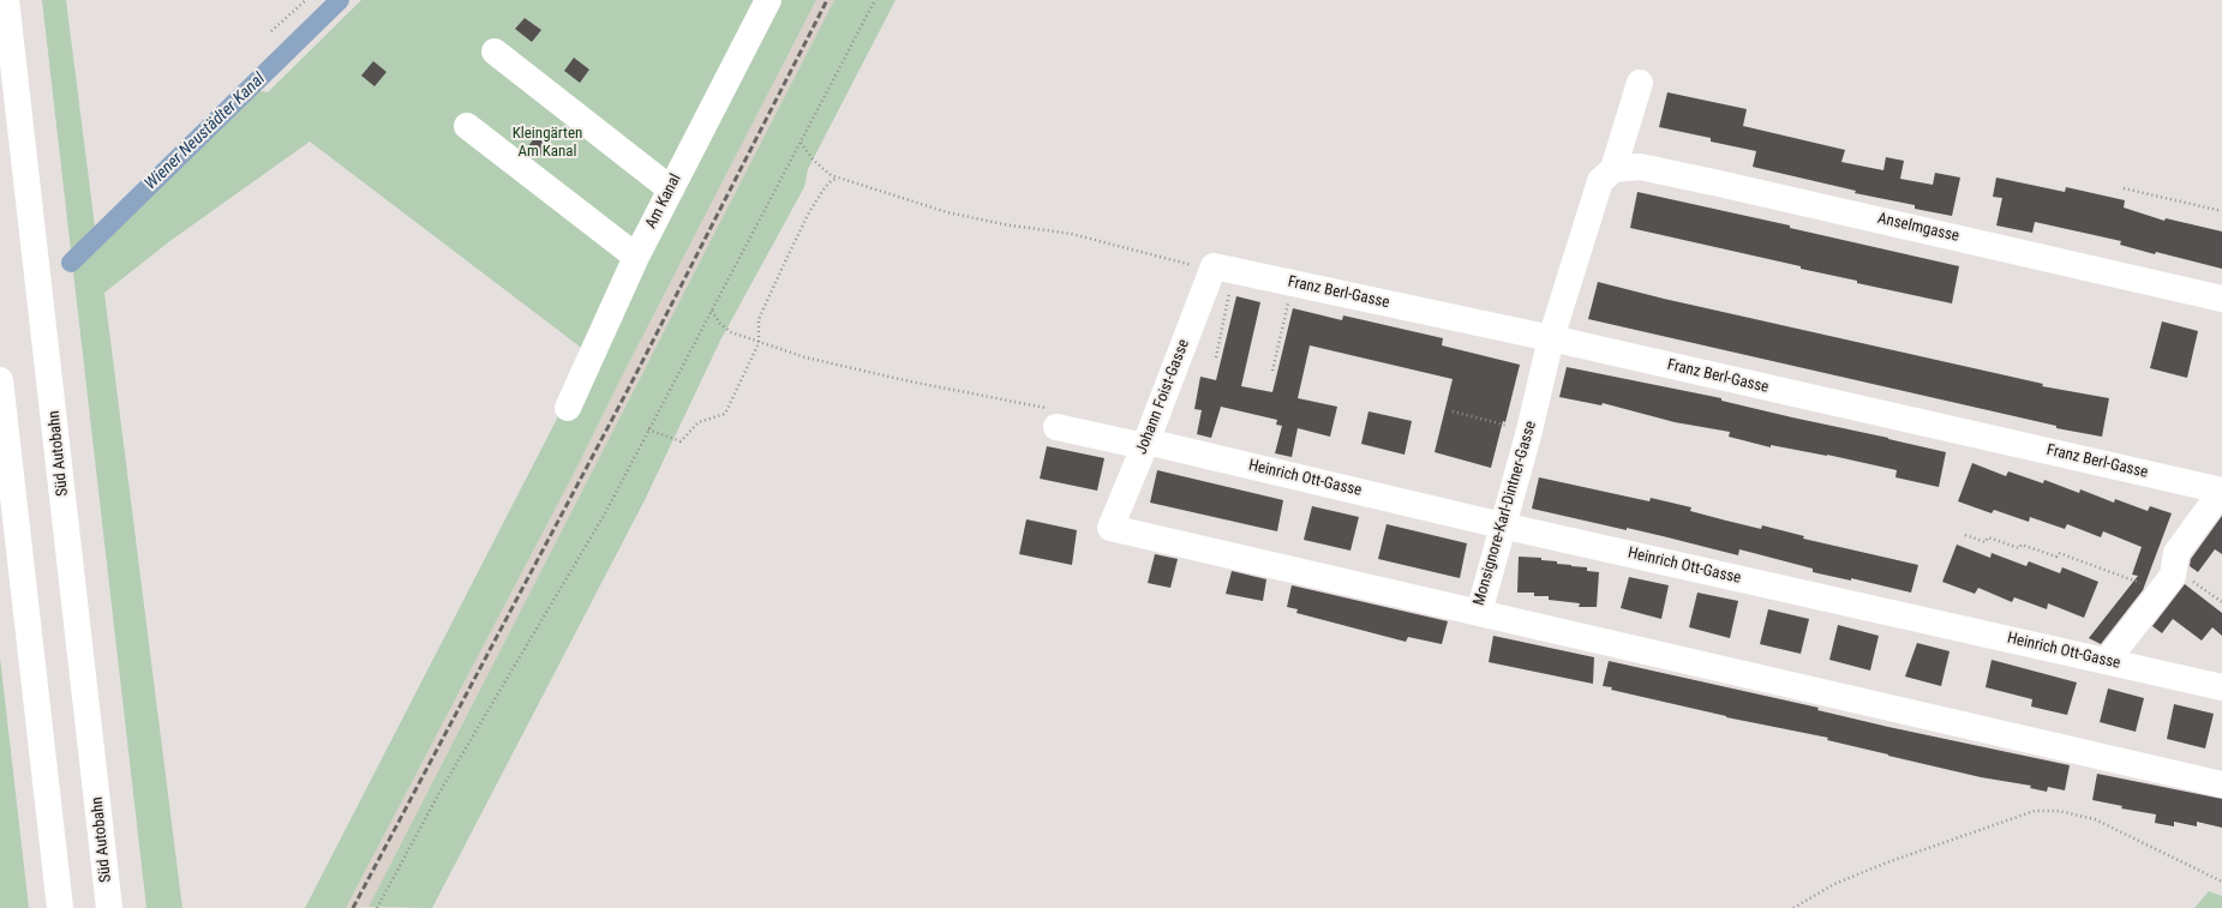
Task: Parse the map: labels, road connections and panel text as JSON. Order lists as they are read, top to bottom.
{
  "streets": {
    "main road": [
      "Am Kanal",
      "Anselmgasse",
      "Franz Berl-Gasse",
      "Johann Foist-Gasse",
      "Süd Autobahn",
      "Heinrich Ott-Gasse",
      "Monsignore-Karl-Dintner-Gasse"
    ]
  },
  "crossings": [
    ["Anselmgasse", "Monsignore-Karl-Dintner-Gasse"],
    ["Franz Berl-Gasse", "Johann Foist-Gasse"],
    ["Franz Berl-Gasse", "Monsignore-Karl-Dintner-Gasse"],
    ["Johann Foist-Gasse", "Heinrich Ott-Gasse"],
    ["Johann Foist-Gasse", "Monsignore-Karl-Dintner-Gasse"],
    ["Heinrich Ott-Gasse", "Monsignore-Karl-Dintner-Gasse"]
  ],
  "water": ["Wiener Neustädter Kanal"],
  "parks": ["Kleingärten Am Kanal"]
}
